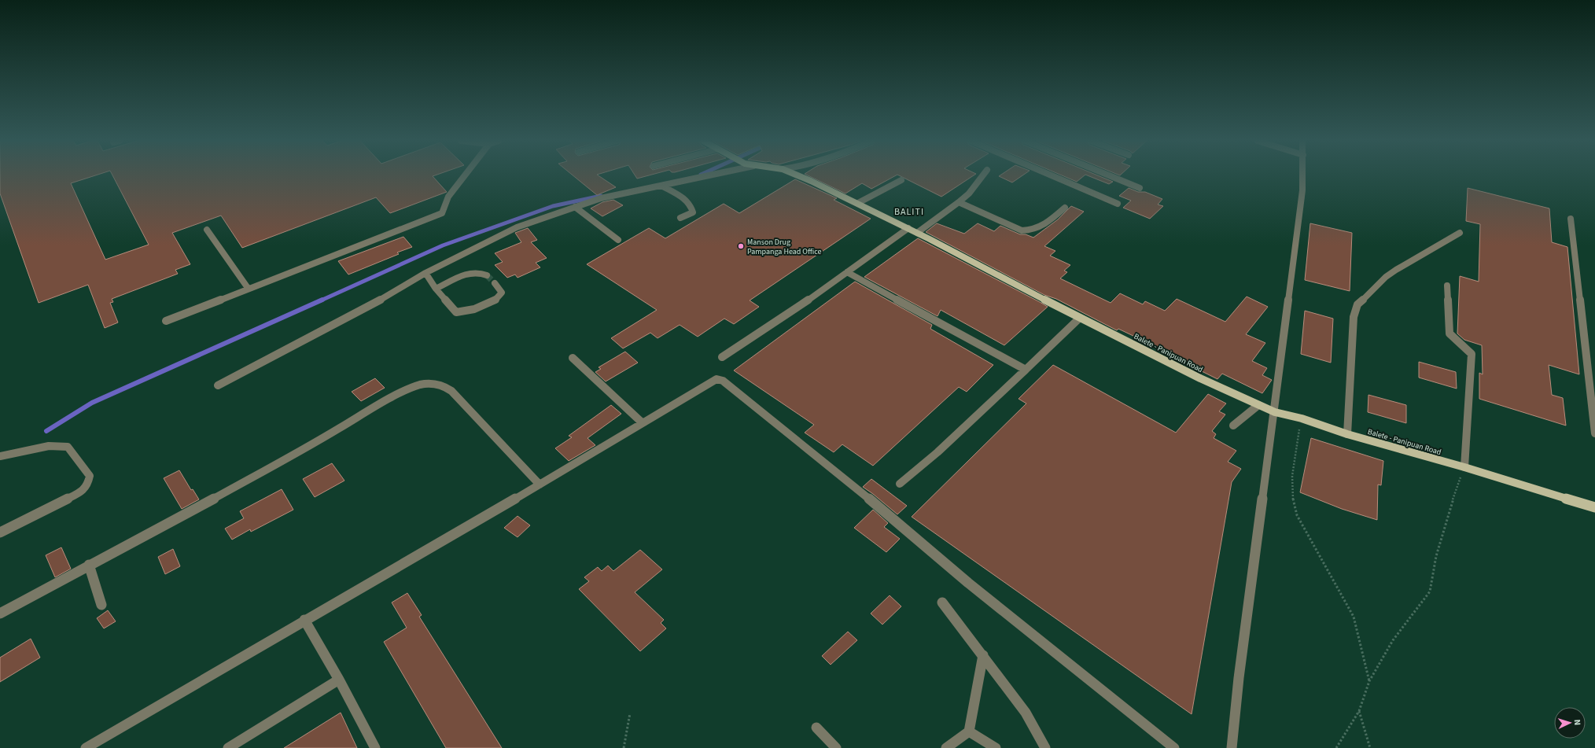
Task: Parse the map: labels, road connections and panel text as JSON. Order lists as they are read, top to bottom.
{
  "streets": {
    "main road": ["Balete - Panipuan Road"]
  },
  "districts": ["BALITI"],
  "places": ["Manson Drug Pampanga Head Office"],
  "north": "right"
}
